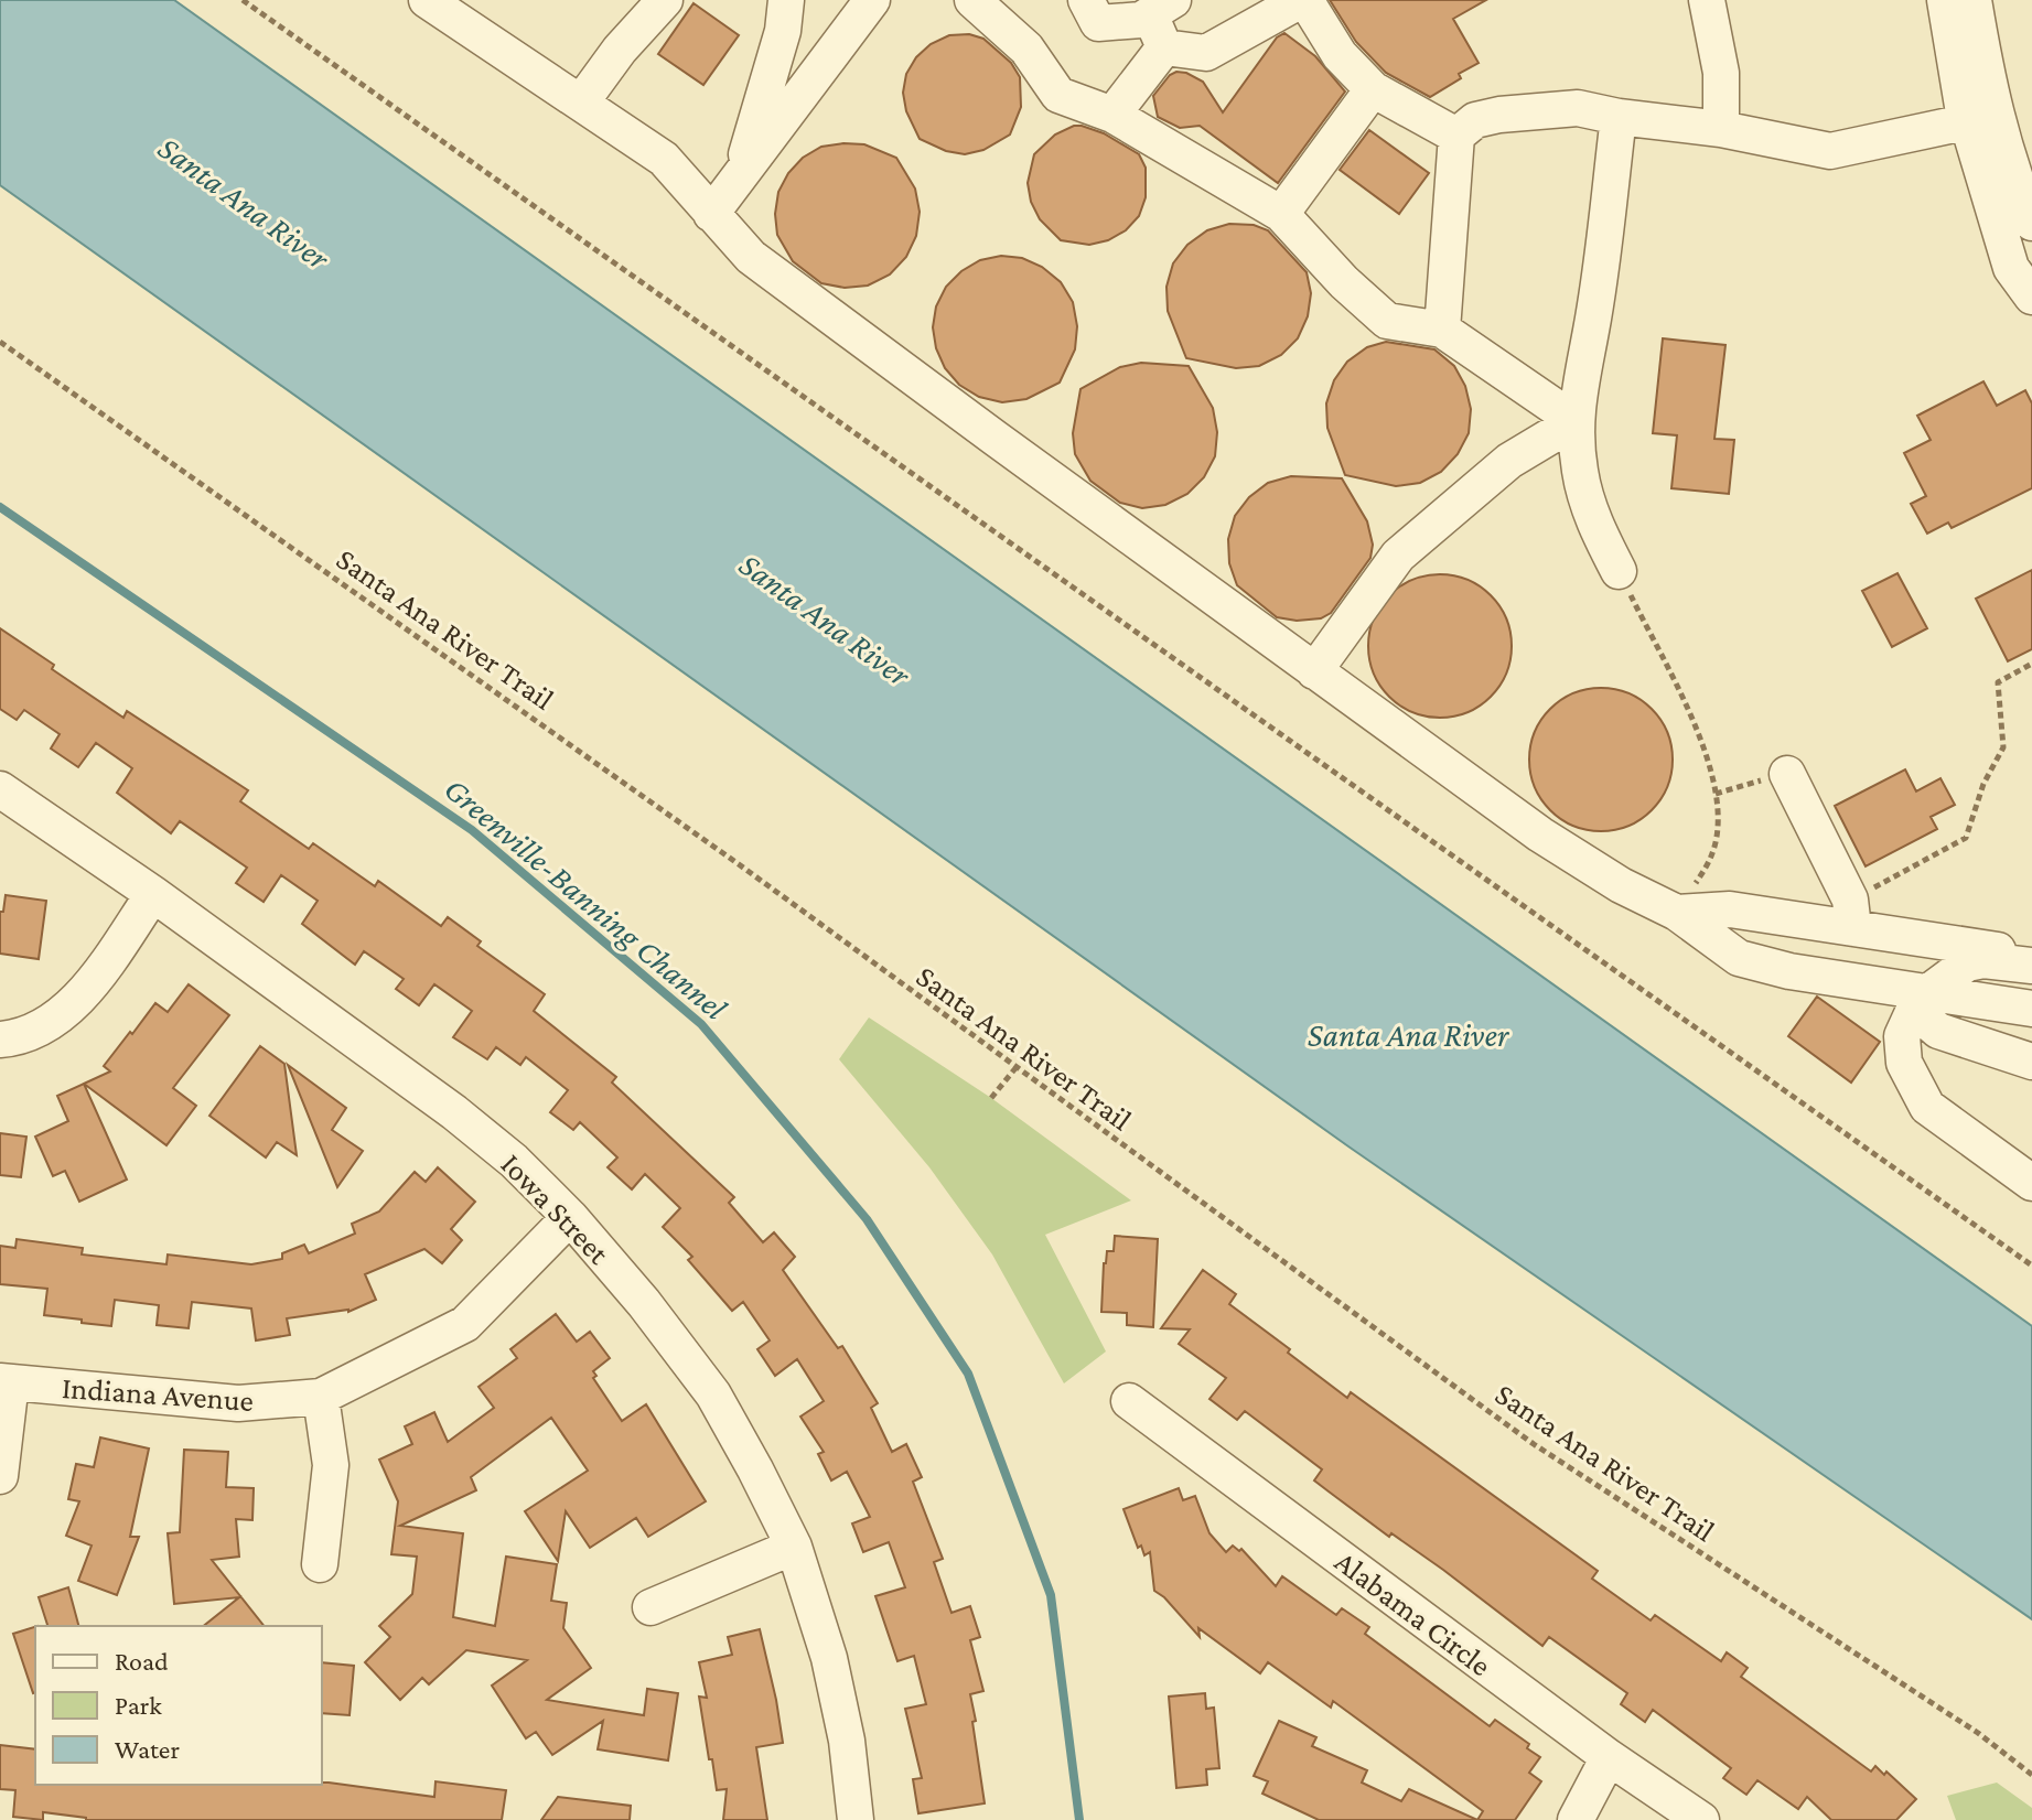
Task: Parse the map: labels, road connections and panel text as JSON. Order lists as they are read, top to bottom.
{
  "streets": {
    "street": ["Iowa Street", "Indiana Avenue", "Alabama Circle"],
    "path": ["Santa Ana River Trail"]
  },
  "crossings": [
    ["Iowa Street", "Indiana Avenue"]
  ],
  "water": ["Santa Ana River", "Greenville-Banning Channel"],
  "legend": ["Road", "Park", "Water"]
}
